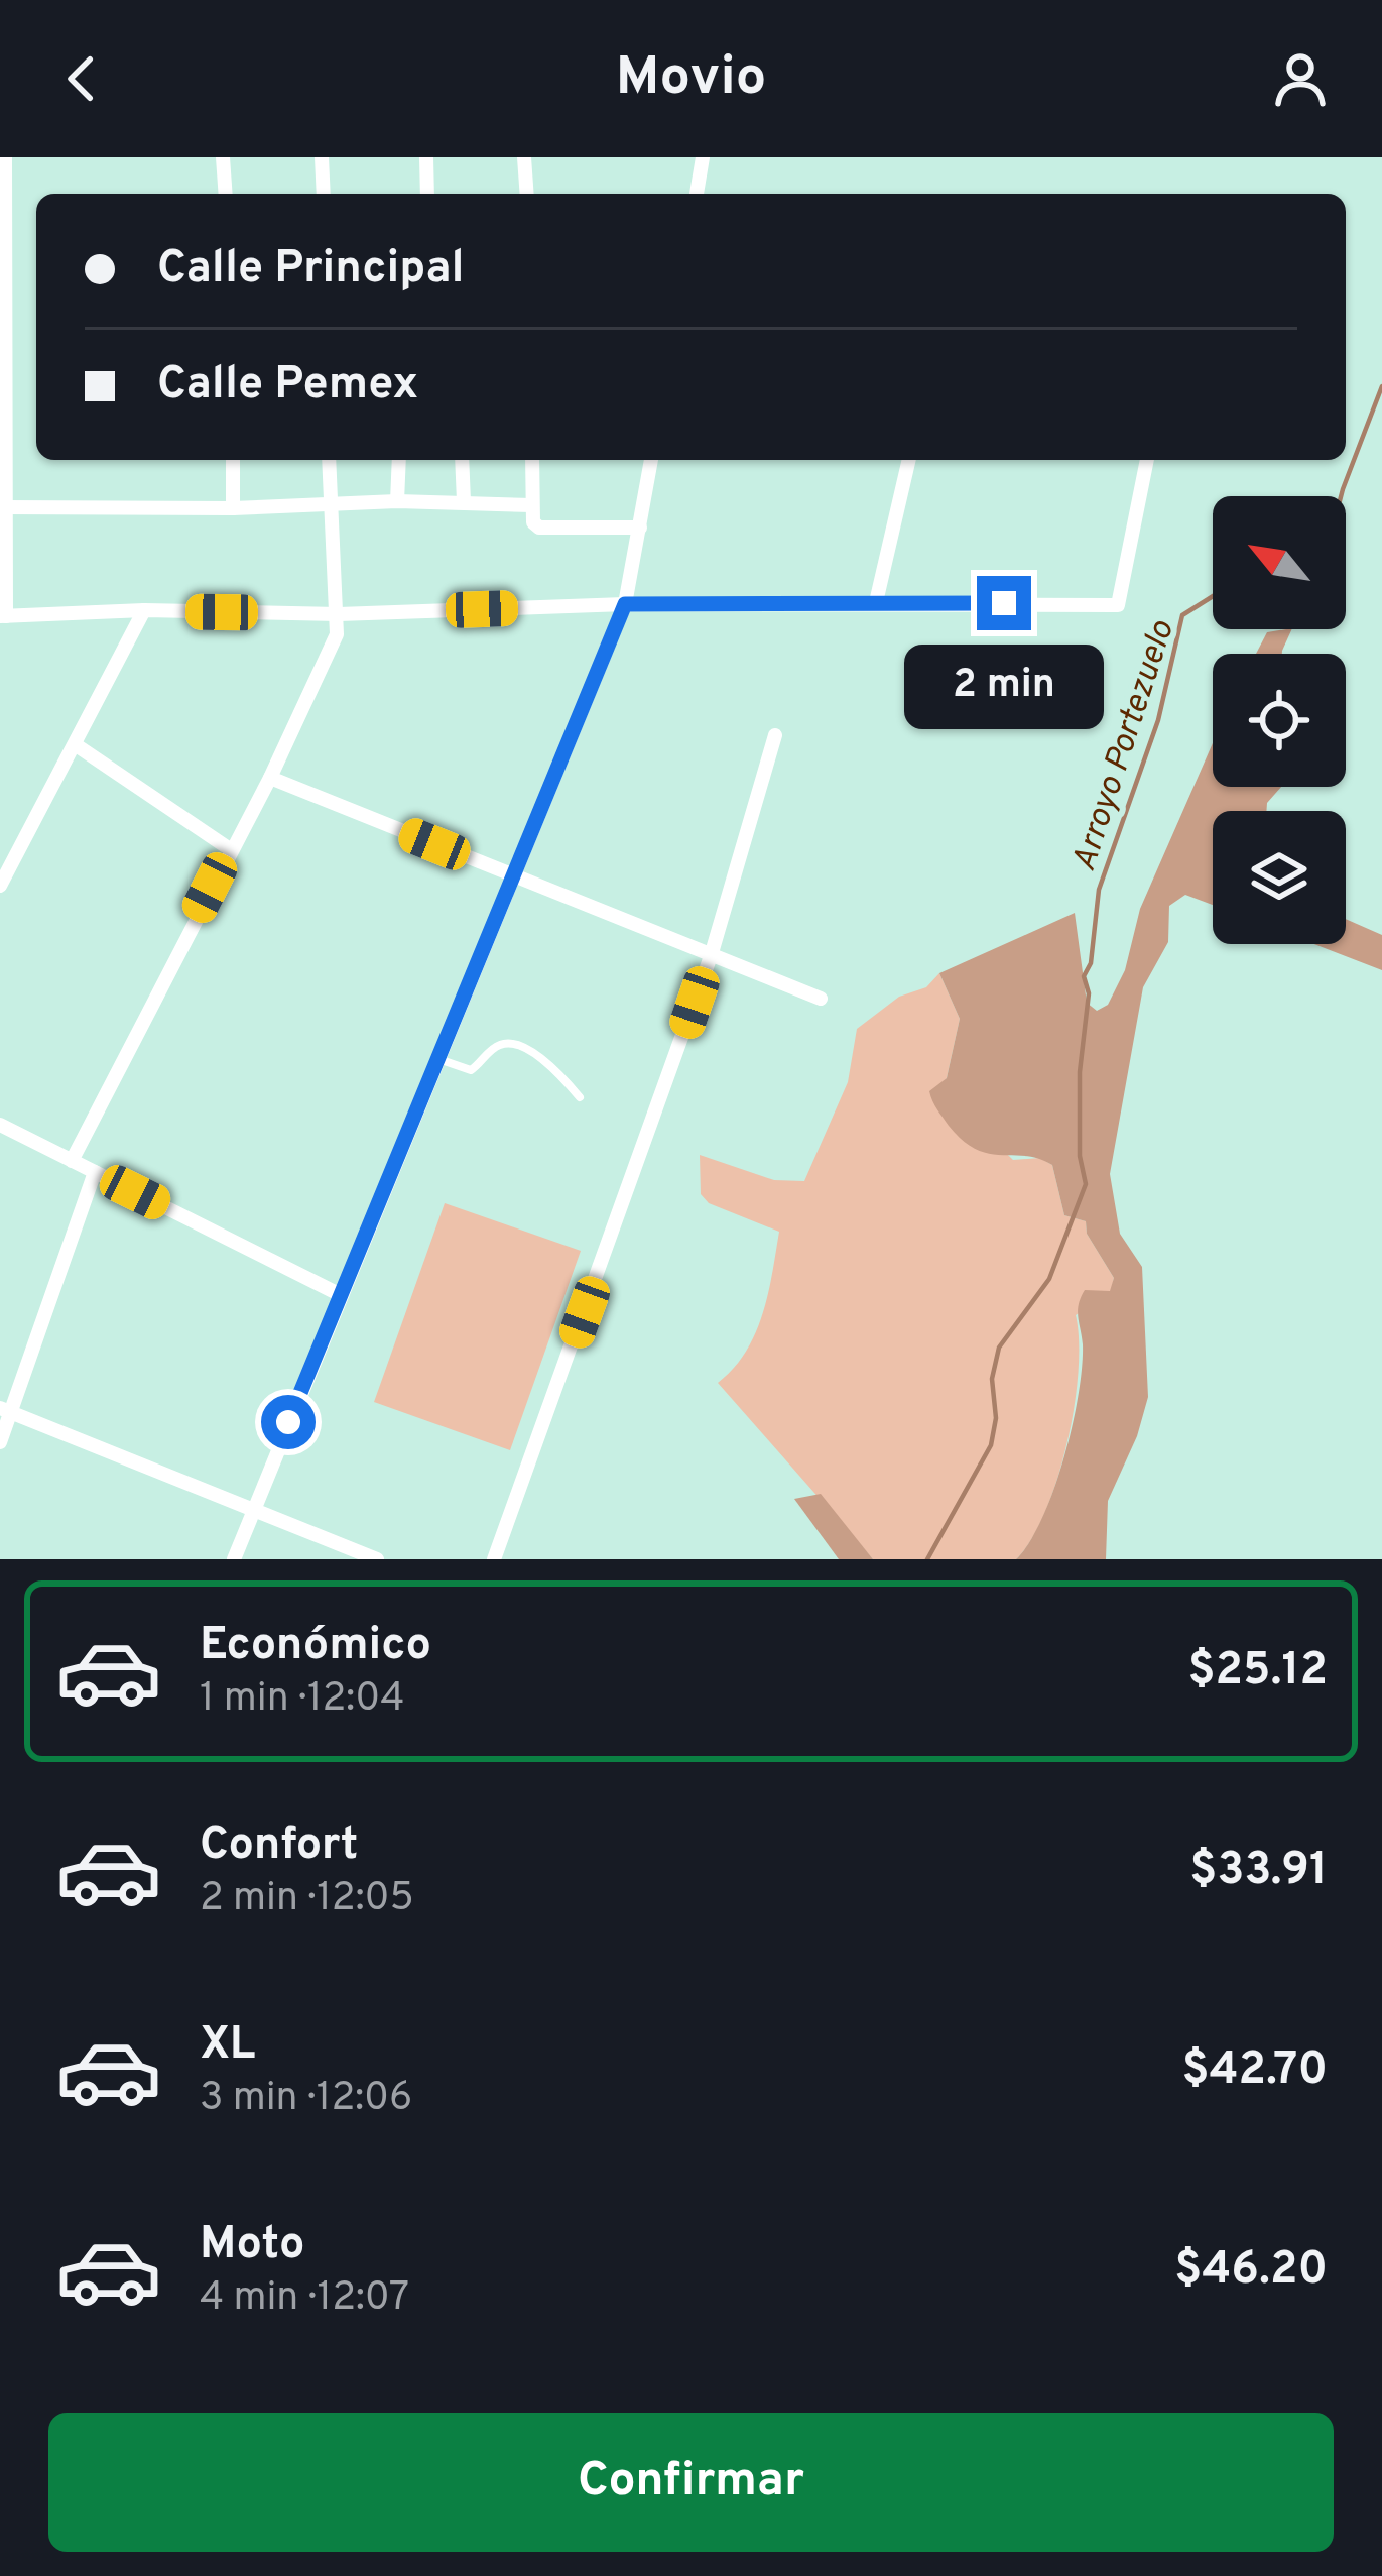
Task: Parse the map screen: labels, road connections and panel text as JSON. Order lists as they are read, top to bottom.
{
  "water": ["Arroyo Portezuelo"],
  "north": "top left",
  "page": {
    "header": "Movio",
    "banner": ["Calle Principal", "Calle Pemex"],
    "bubble": "2 min",
    "list": [
      {
        "name": "Económico",
        "note": "1 min · 12:04",
        "value": "$25.12"
      },
      {
        "name": "Confort",
        "note": "2 min · 12:05",
        "value": "$33.91"
      },
      {
        "name": "XL",
        "note": "3 min · 12:06",
        "value": "$42.70"
      },
      {
        "name": "Moto",
        "note": "4 min · 12:07",
        "value": "$46.20"
      }
    ],
    "buttons": "Confirmar"
  }
}
